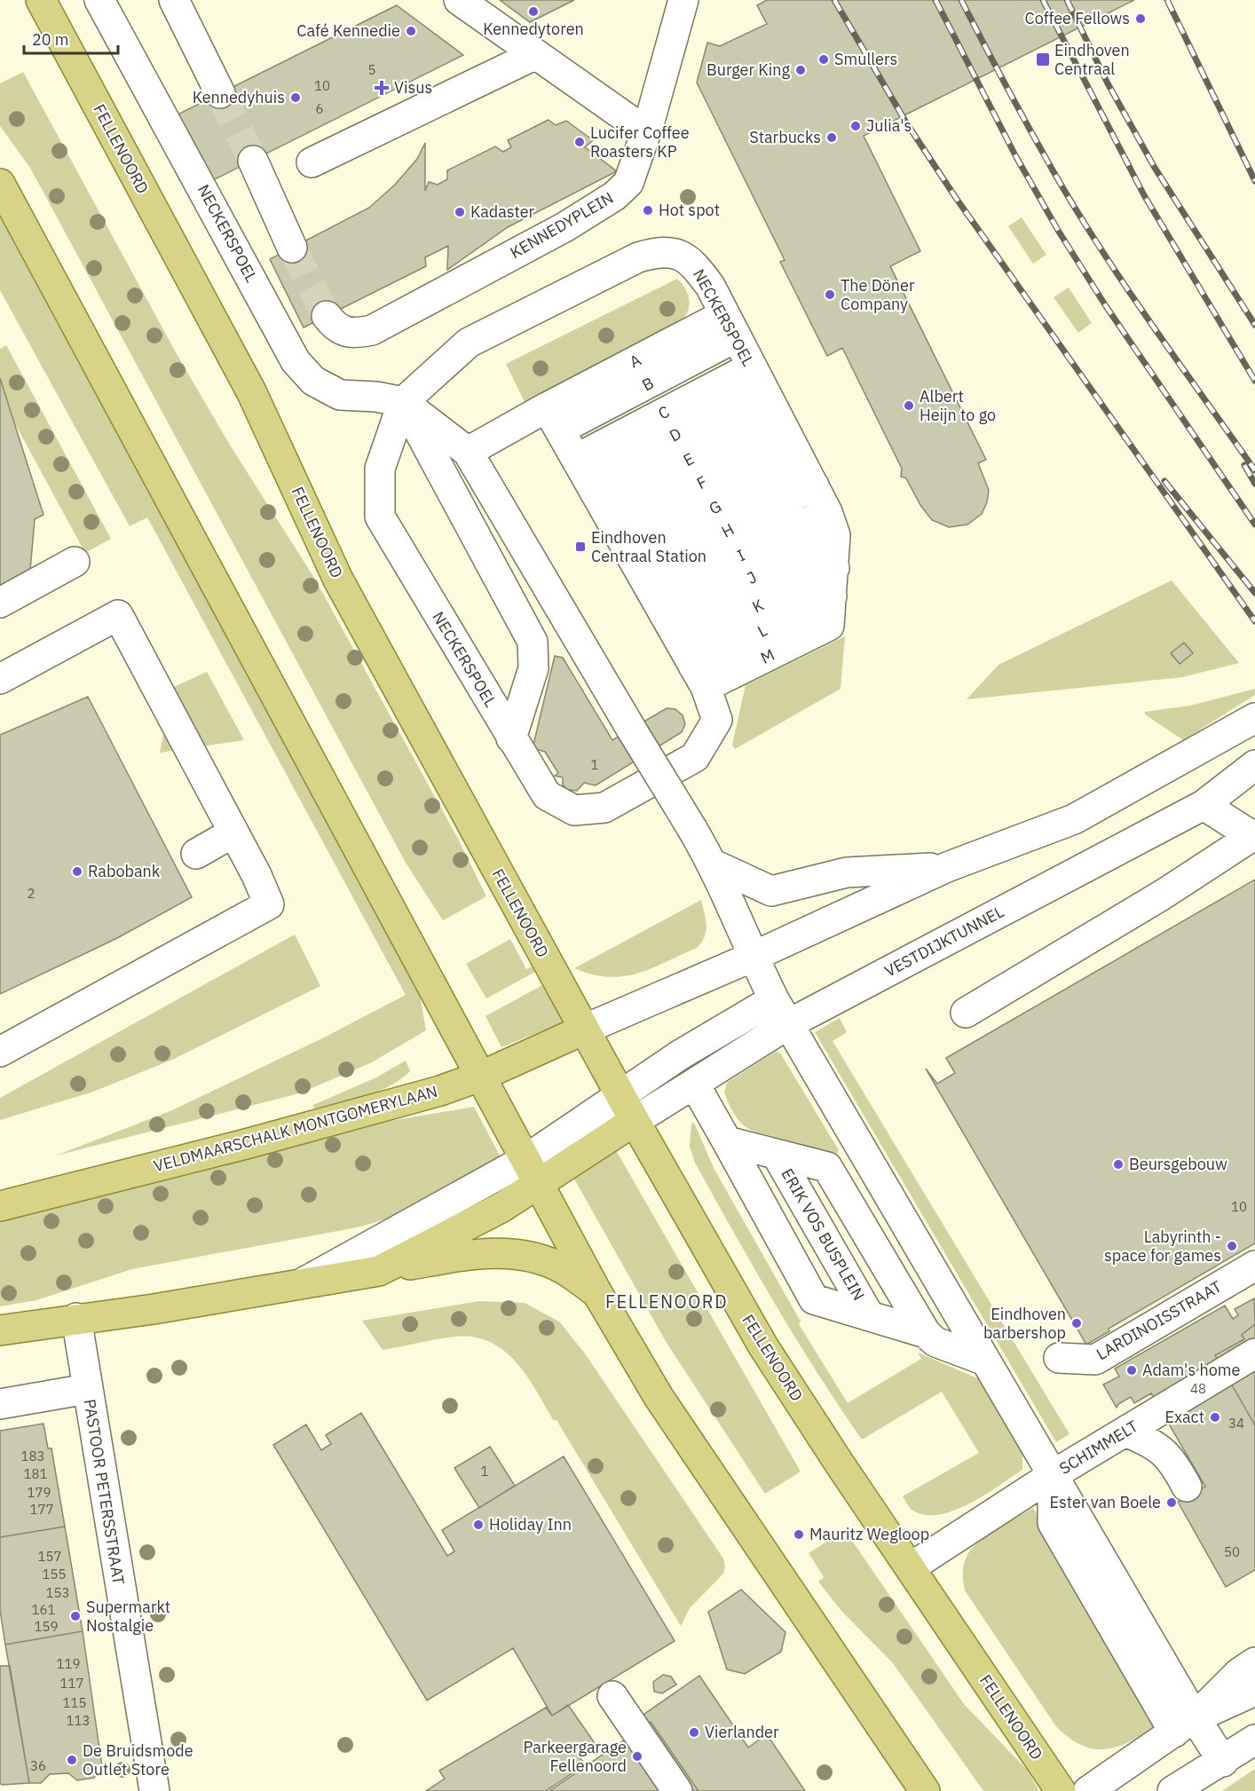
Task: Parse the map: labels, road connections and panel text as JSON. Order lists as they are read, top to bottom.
{
  "streets": {
    "main road": ["FELLENOORD", "VELDMAARSCHALK MONTGOMERYLAAN"],
    "street": [
      "KENNEDYPLEIN",
      "NECKERSPOEL",
      "A",
      "D",
      "E",
      "G",
      "I",
      "L",
      "M",
      "VESTDIJKTUNNEL",
      "ERIK VOS BUSPLEIN",
      "LARDINOISSTRAAT",
      "SCHIMMELT",
      "PASTOOR PETERSSTRAAT"
    ]
  },
  "crossings": [
    ["FELLENOORD", "VESTDIJKTUNNEL"],
    ["FELLENOORD", "VELDMAARSCHALK MONTGOMERYLAAN"],
    ["FELLENOORD", "SCHIMMELT"],
    ["NECKERSPOEL", "A"],
    ["NECKERSPOEL", "D"],
    ["NECKERSPOEL", "E"],
    ["NECKERSPOEL", "G"],
    ["NECKERSPOEL", "I"],
    ["NECKERSPOEL", "L"],
    ["NECKERSPOEL", "M"],
    ["NECKERSPOEL", "VESTDIJKTUNNEL"],
    ["E", "G"],
    ["E", "I"],
    ["E", "L"],
    ["E", "M"],
    ["G", "I"],
    ["G", "L"],
    ["G", "M"],
    ["I", "L"],
    ["I", "M"],
    ["L", "M"]
  ],
  "districts": ["FELLENOORD"],
  "places": {
    "other": [
      "Kennedytoren",
      "Coffee Fellows",
      "Café Kennedie",
      "Smullers",
      "Burger King",
      "Kennedyhuis",
      "Julia's",
      "Starbucks",
      "Lucifer Coffee Roasters KP",
      "Hot spot",
      "Kadaster",
      "The Döner Company",
      "Albert Heijn to go",
      "Rabobank",
      "Beursgebouw",
      "Labyrinth - space for games",
      "Eindhoven barbershop",
      "Adam's home",
      "Exact",
      "Ester van Boele",
      "Holiday Inn",
      "Mauritz Wegloop",
      "Supermarkt Nostalgie",
      "Vierlander",
      "Parkeergarage Fellenoord",
      "De Bruidsmode Outlet Store"
    ],
    "transit": ["Eindhoven Centraal", "Eindhoven Centraal Station"],
    "health": ["Visus"]
  },
  "house_numbers": [
    "5",
    "10",
    "6",
    "1",
    "2",
    "10",
    "48",
    "34",
    "183",
    "1",
    "181",
    "179",
    "177",
    "50",
    "157",
    "155",
    "153",
    "161",
    "159",
    "119",
    "117",
    "115",
    "113",
    "36"
  ],
  "scale_bar": "20 m"
}
